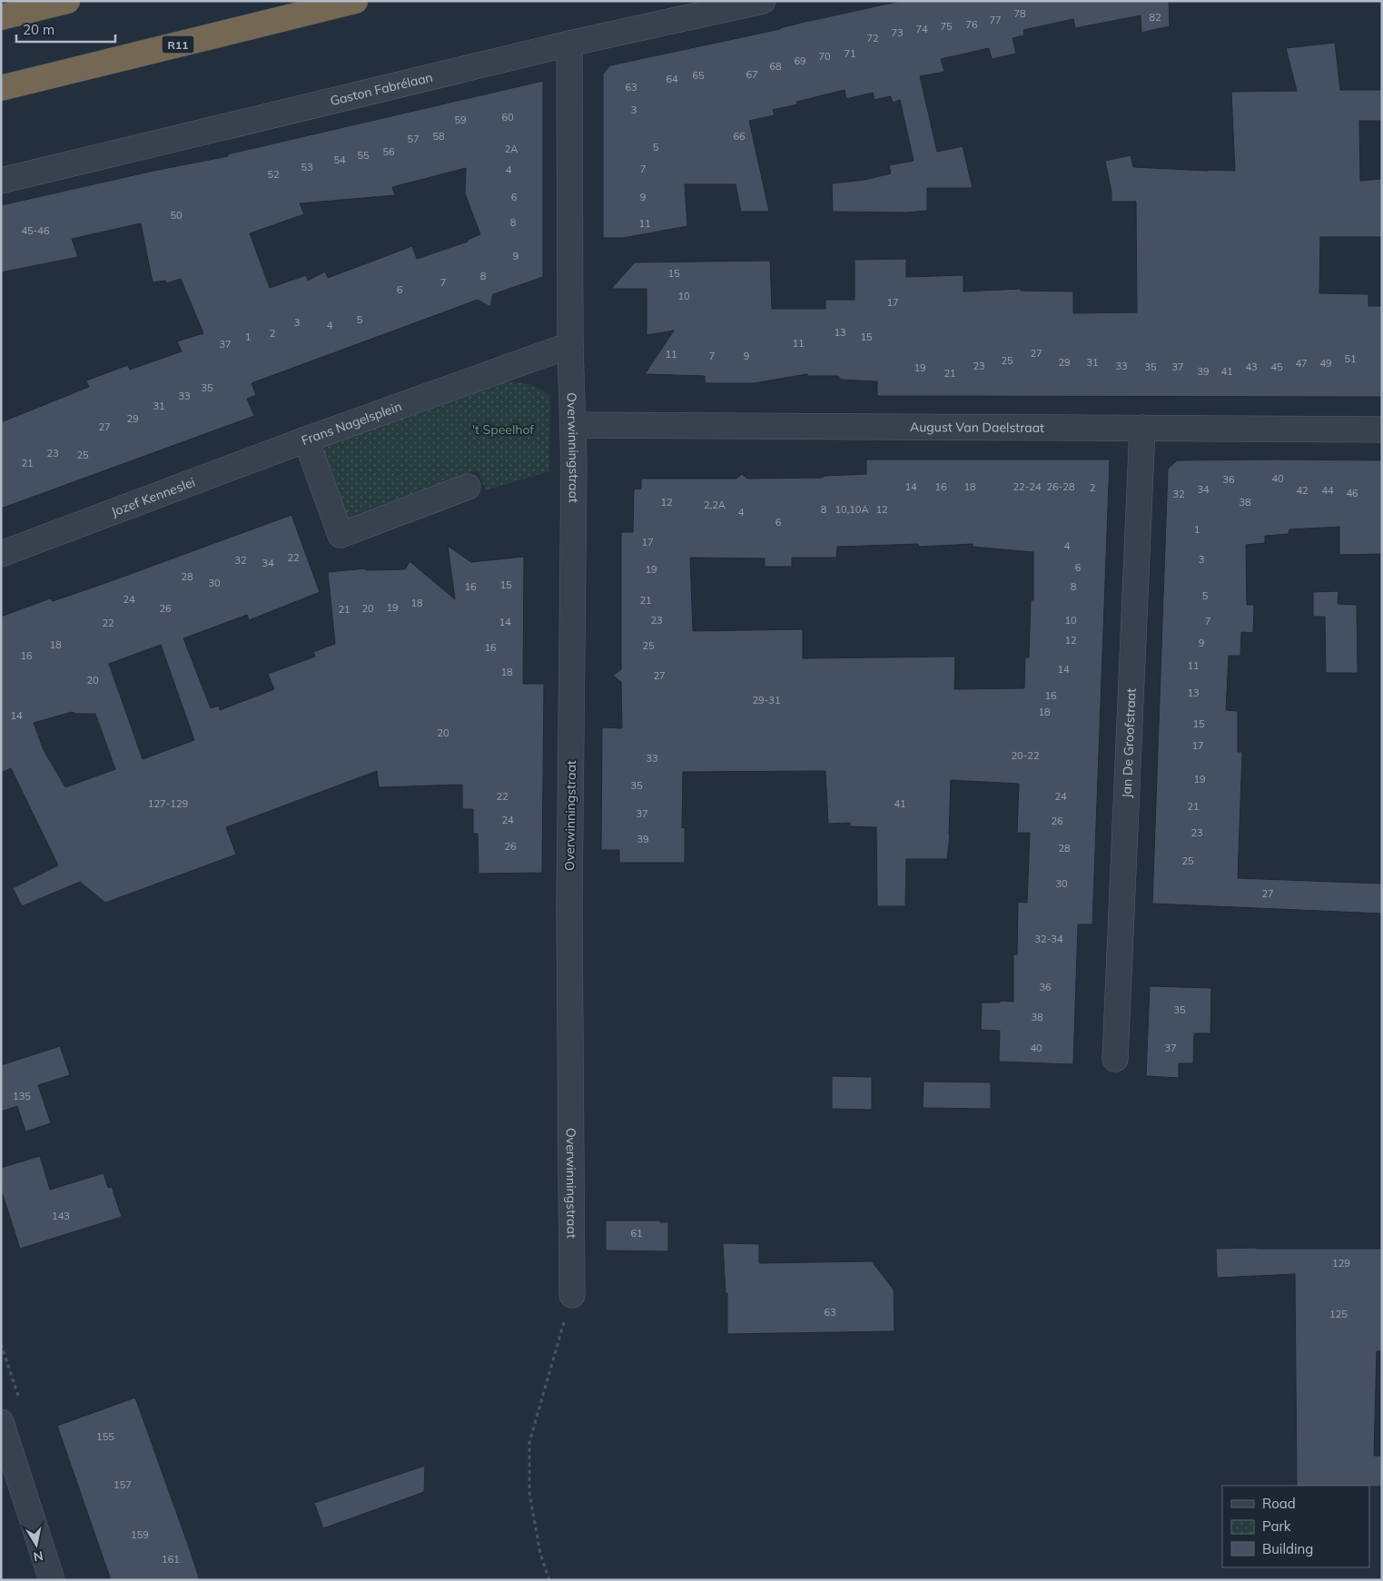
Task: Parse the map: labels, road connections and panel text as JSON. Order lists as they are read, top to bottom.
{
  "streets": {
    "highway": ["R11"],
    "street": [
      "Gaston Fabrélaan",
      "Frans Nagelsplein",
      "August Van Daelstraat",
      "Overwinningstraat",
      "Jozef Kenneslei",
      "Jan De Groofstraat"
    ]
  },
  "crossings": [
    ["Gaston Fabrélaan", "Overwinningstraat"],
    ["Frans Nagelsplein", "Overwinningstraat"],
    ["Frans Nagelsplein", "Jozef Kenneslei"],
    ["August Van Daelstraat", "Overwinningstraat"],
    ["August Van Daelstraat", "Jan De Groofstraat"]
  ],
  "parks": ["'t Speelhof"],
  "house_numbers": [
    "78",
    "82",
    "77",
    "76",
    "75",
    "74",
    "73",
    "72",
    "71",
    "70",
    "69",
    "68",
    "67",
    "65",
    "64",
    "63",
    "3",
    "60",
    "59",
    "58",
    "66",
    "57",
    "5",
    "2A",
    "56",
    "55",
    "54",
    "53",
    "7",
    "4",
    "52",
    "6",
    "9",
    "50",
    "8",
    "11",
    "45-46",
    "9",
    "15",
    "8",
    "7",
    "6",
    "10",
    "17",
    "5",
    "3",
    "4",
    "13",
    "2",
    "1",
    "15",
    "11",
    "37",
    "27",
    "11",
    "7",
    "9",
    "51",
    "25",
    "29",
    "31",
    "47",
    "49",
    "23",
    "33",
    "35",
    "37",
    "43",
    "45",
    "19",
    "39",
    "41",
    "21",
    "35",
    "33",
    "31",
    "29",
    "27",
    "23",
    "25",
    "21",
    "40",
    "36",
    "14",
    "16",
    "18",
    "22-24",
    "26-28",
    "2",
    "34",
    "42",
    "44",
    "46",
    "32",
    "12",
    "38",
    "2,2A",
    "8",
    "10,10A",
    "12",
    "4",
    "6",
    "1",
    "17",
    "4",
    "22",
    "3",
    "32",
    "34",
    "6",
    "19",
    "28",
    "30",
    "15",
    "16",
    "8",
    "5",
    "24",
    "21",
    "18",
    "19",
    "26",
    "20",
    "21",
    "23",
    "10",
    "7",
    "14",
    "22",
    "12",
    "9",
    "18",
    "25",
    "16",
    "16",
    "11",
    "14",
    "18",
    "27",
    "20",
    "13",
    "16",
    "29-31",
    "18",
    "14",
    "15",
    "20",
    "17",
    "20-22",
    "33",
    "19",
    "35",
    "22",
    "24",
    "127-129",
    "41",
    "21",
    "37",
    "24",
    "26",
    "23",
    "39",
    "26",
    "28",
    "25",
    "30",
    "27",
    "32-34",
    "36",
    "35",
    "38",
    "40",
    "37",
    "135",
    "143",
    "61",
    "129",
    "63",
    "125",
    "155",
    "157",
    "159",
    "161"
  ],
  "legend": ["Road", "Park", "Building"],
  "scale_bar": "20 m",
  "north": "bottom"
}
